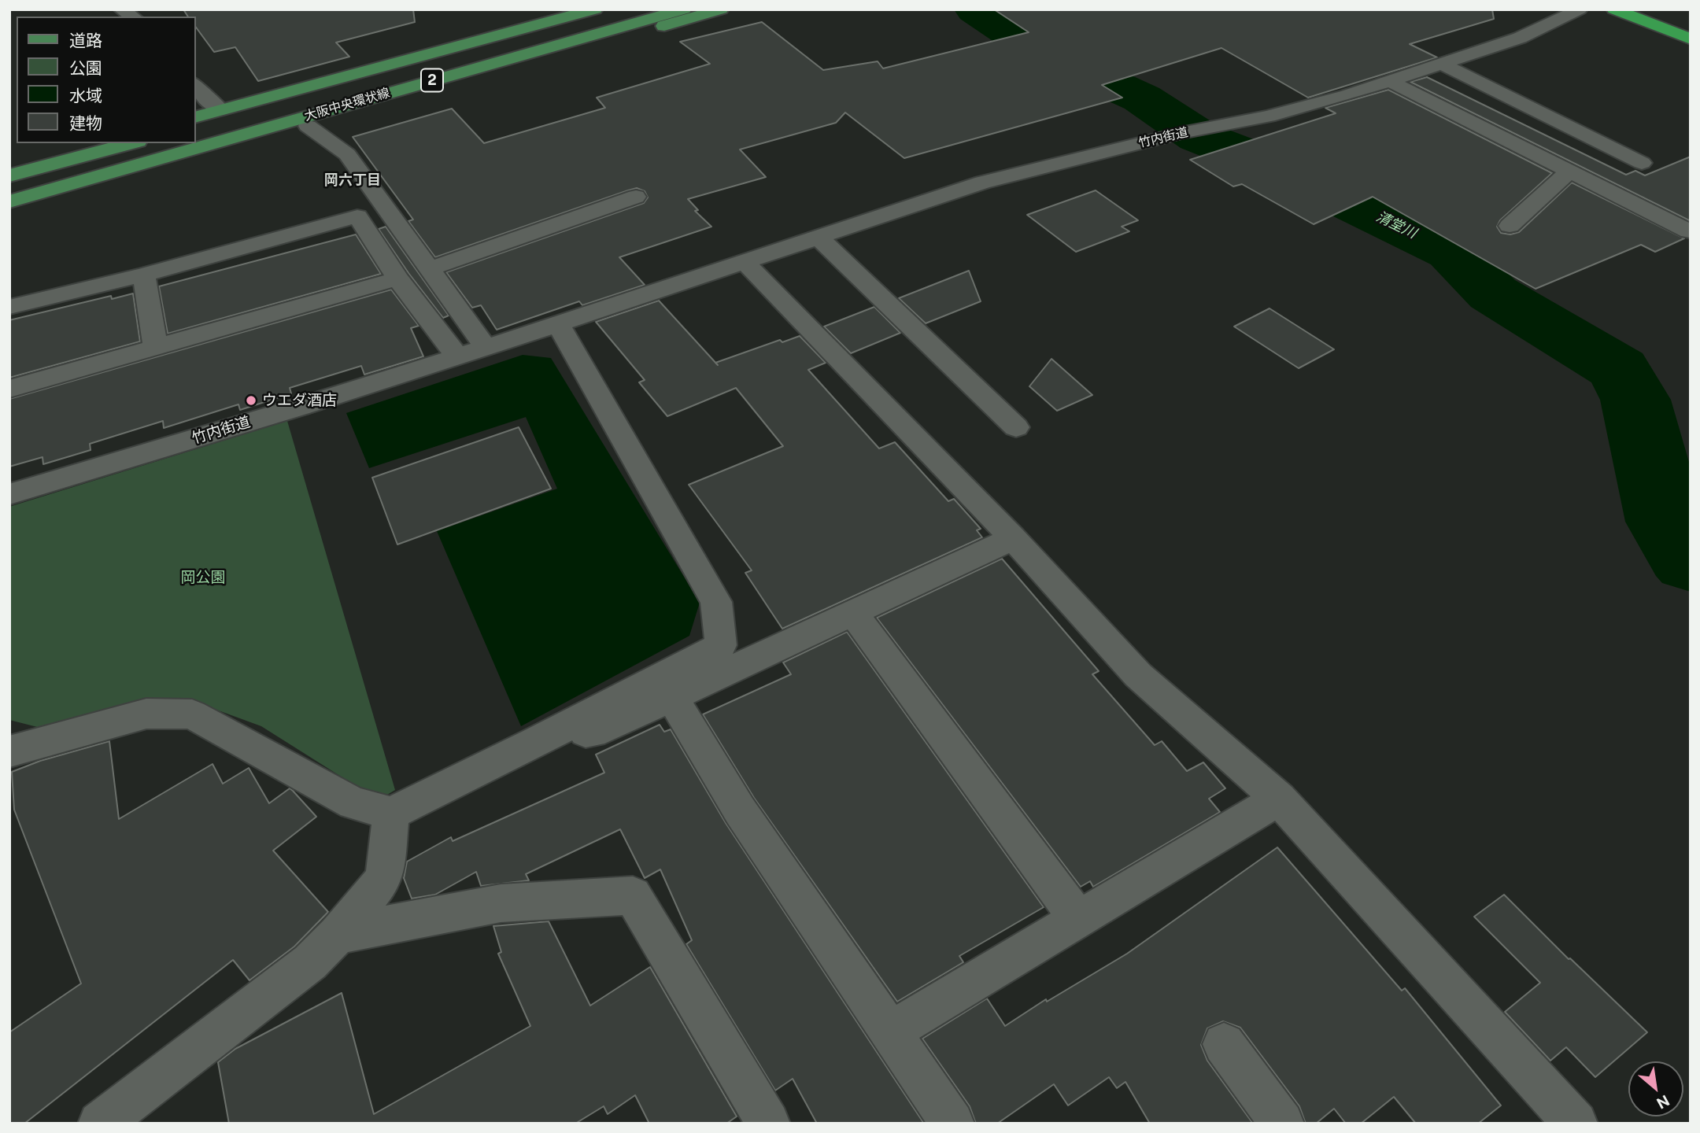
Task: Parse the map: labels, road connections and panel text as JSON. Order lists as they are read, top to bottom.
{
  "streets": {
    "main road": ["2", "大阪中央環状線"],
    "street": ["竹内街道"]
  },
  "districts": ["岡六丁目"],
  "water": ["清堂川"],
  "parks": ["岡公園"],
  "places": ["ウエダ酒店"],
  "legend": [
    "道路",
    "公園",
    "水域",
    "建物"
  ],
  "north": "bottom right"
}
